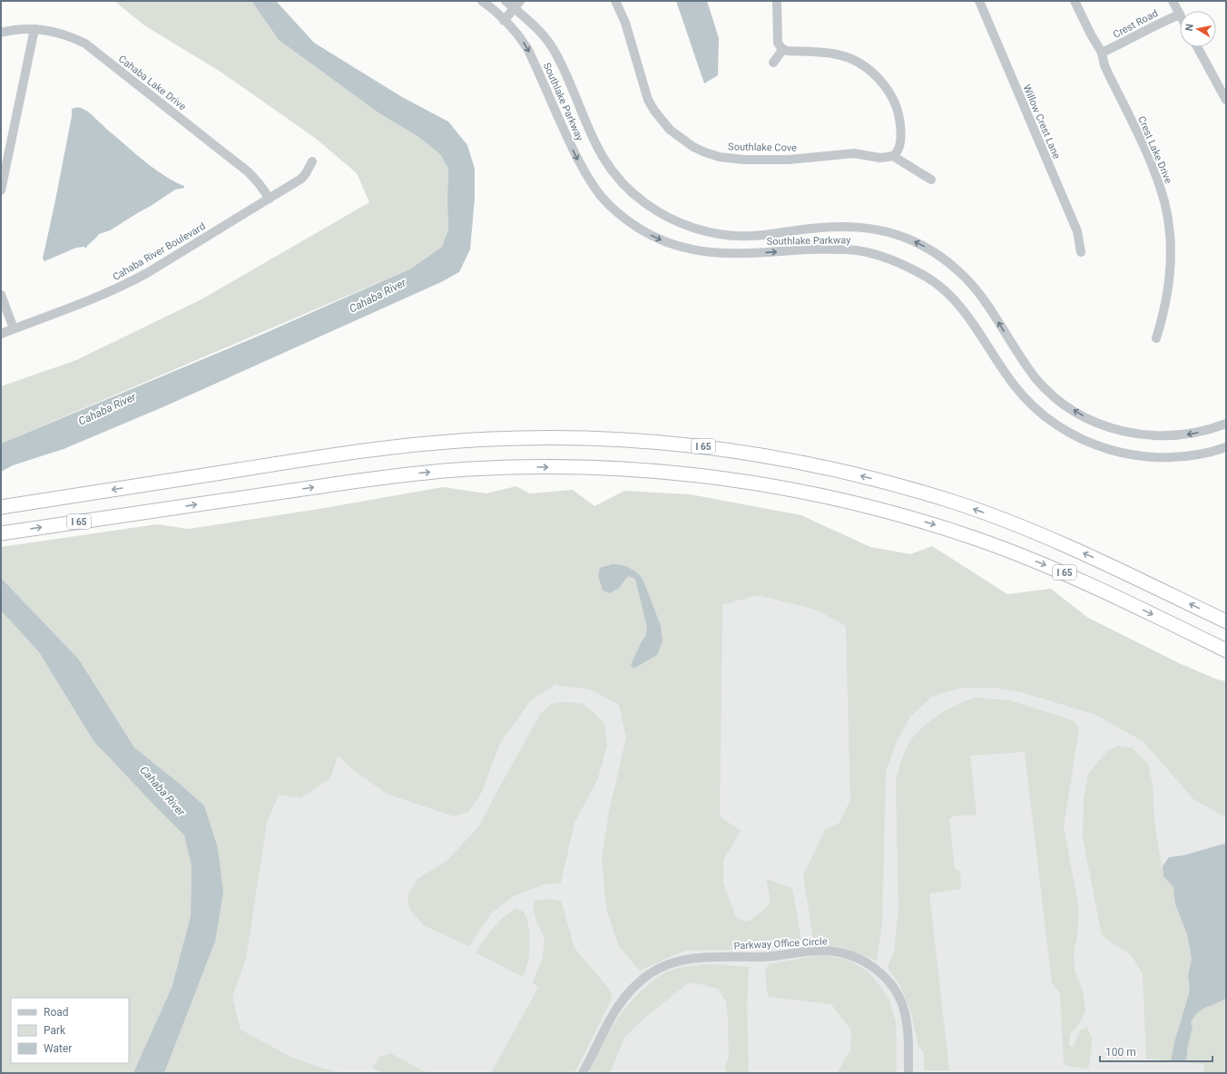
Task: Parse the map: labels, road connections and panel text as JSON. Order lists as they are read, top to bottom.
{
  "streets": {
    "highway": ["I 65"],
    "street": [
      "Crest Road",
      "Cahaba Lake Drive",
      "Southlake Parkway",
      "Willow Crest Lane",
      "Southlake Cove",
      "Crest Lake Drive",
      "Cahaba River Boulevard",
      "Parkway Office Circle"
    ]
  },
  "crossings": [
    ["Crest Road", "Crest Lake Drive"],
    ["Cahaba Lake Drive", "Cahaba River Boulevard"]
  ],
  "water": ["Cahaba River"],
  "legend": ["Road", "Park", "Water"],
  "scale_bar": "100 m",
  "north": "left"
}
